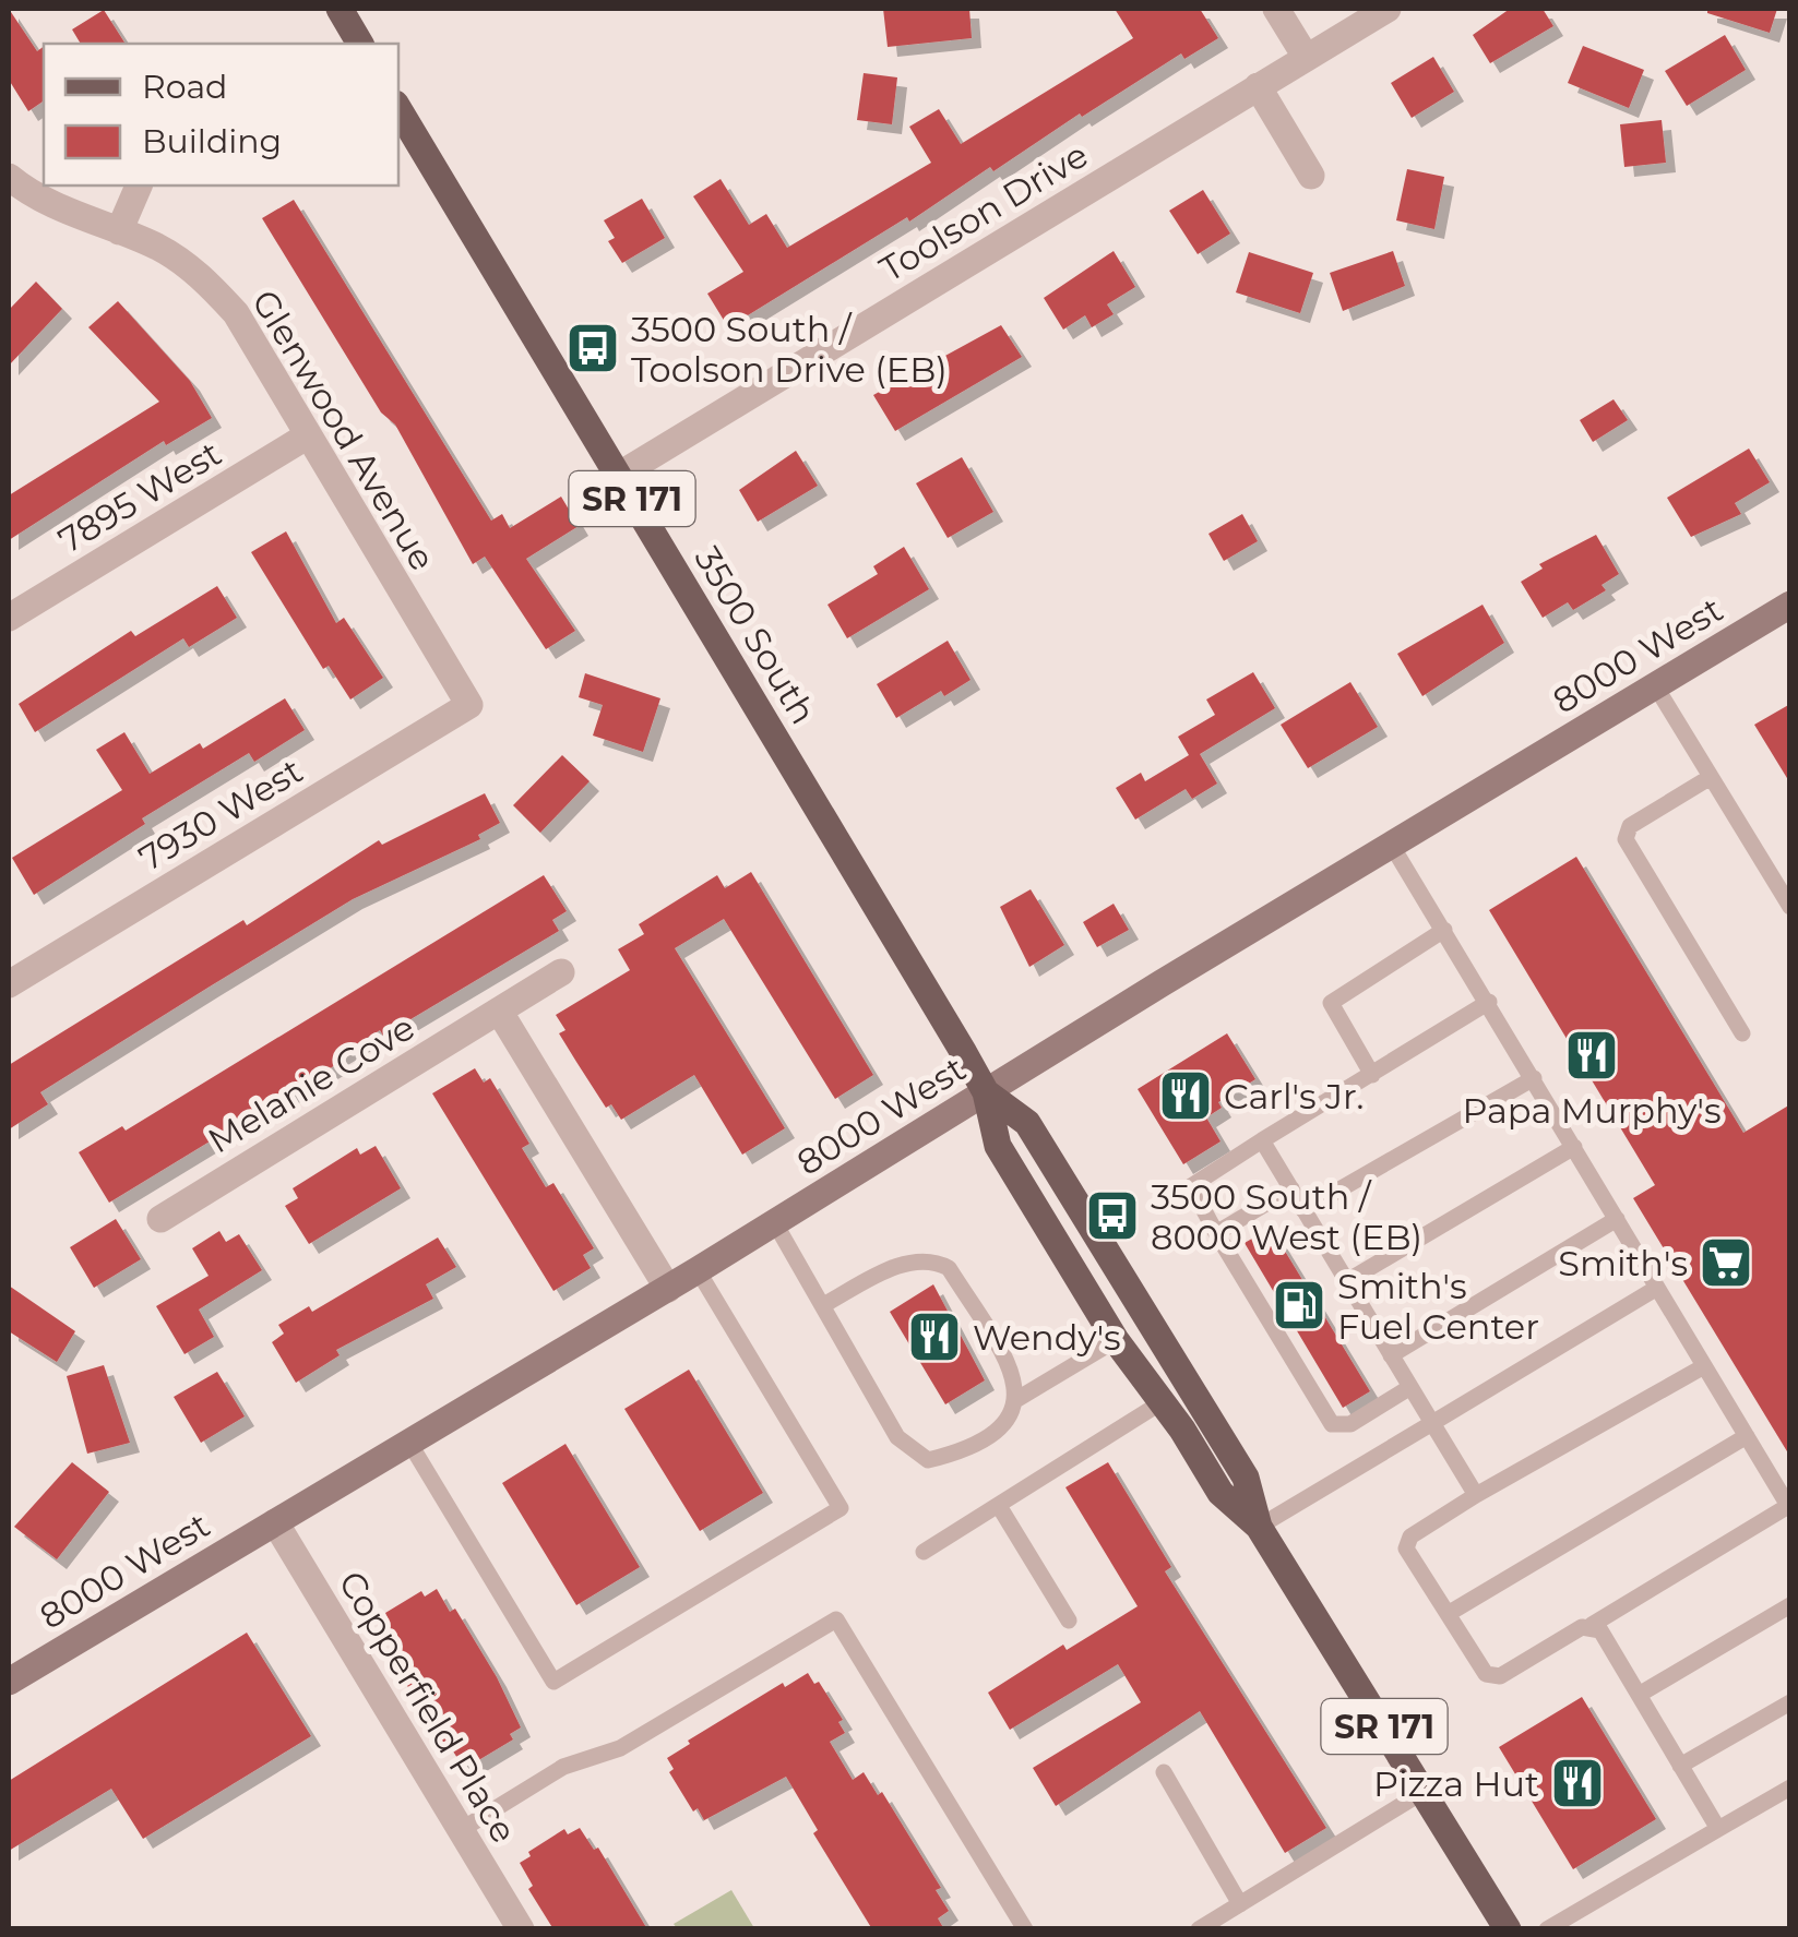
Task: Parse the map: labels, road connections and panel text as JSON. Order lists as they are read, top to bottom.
{
  "streets": {
    "main road": ["SR 171", "3500 South"],
    "street": [
      "Toolson Drive",
      "Glenwood Avenue",
      "7895 West",
      "8000 West",
      "7930 West",
      "Melanie Cove",
      "Copperfield Place"
    ]
  },
  "crossings": [
    ["Toolson Drive", "3500 South"],
    ["Glenwood Avenue", "7895 West"],
    ["Glenwood Avenue", "7930 West"],
    ["3500 South", "8000 West"],
    ["8000 West", "Copperfield Place"]
  ],
  "places": {
    "bus stop": ["3500 South / Toolson Drive (EB)", "3500 South / 8000 West (EB)"],
    "restaurant": [
      "Papa Murphy's",
      "Carl's Jr.",
      "Wendy's",
      "Pizza Hut"
    ],
    "supermarket": ["Smith's"],
    "fuel station": ["Smith's Fuel Center"]
  },
  "legend": ["Road", "Building"]
}
